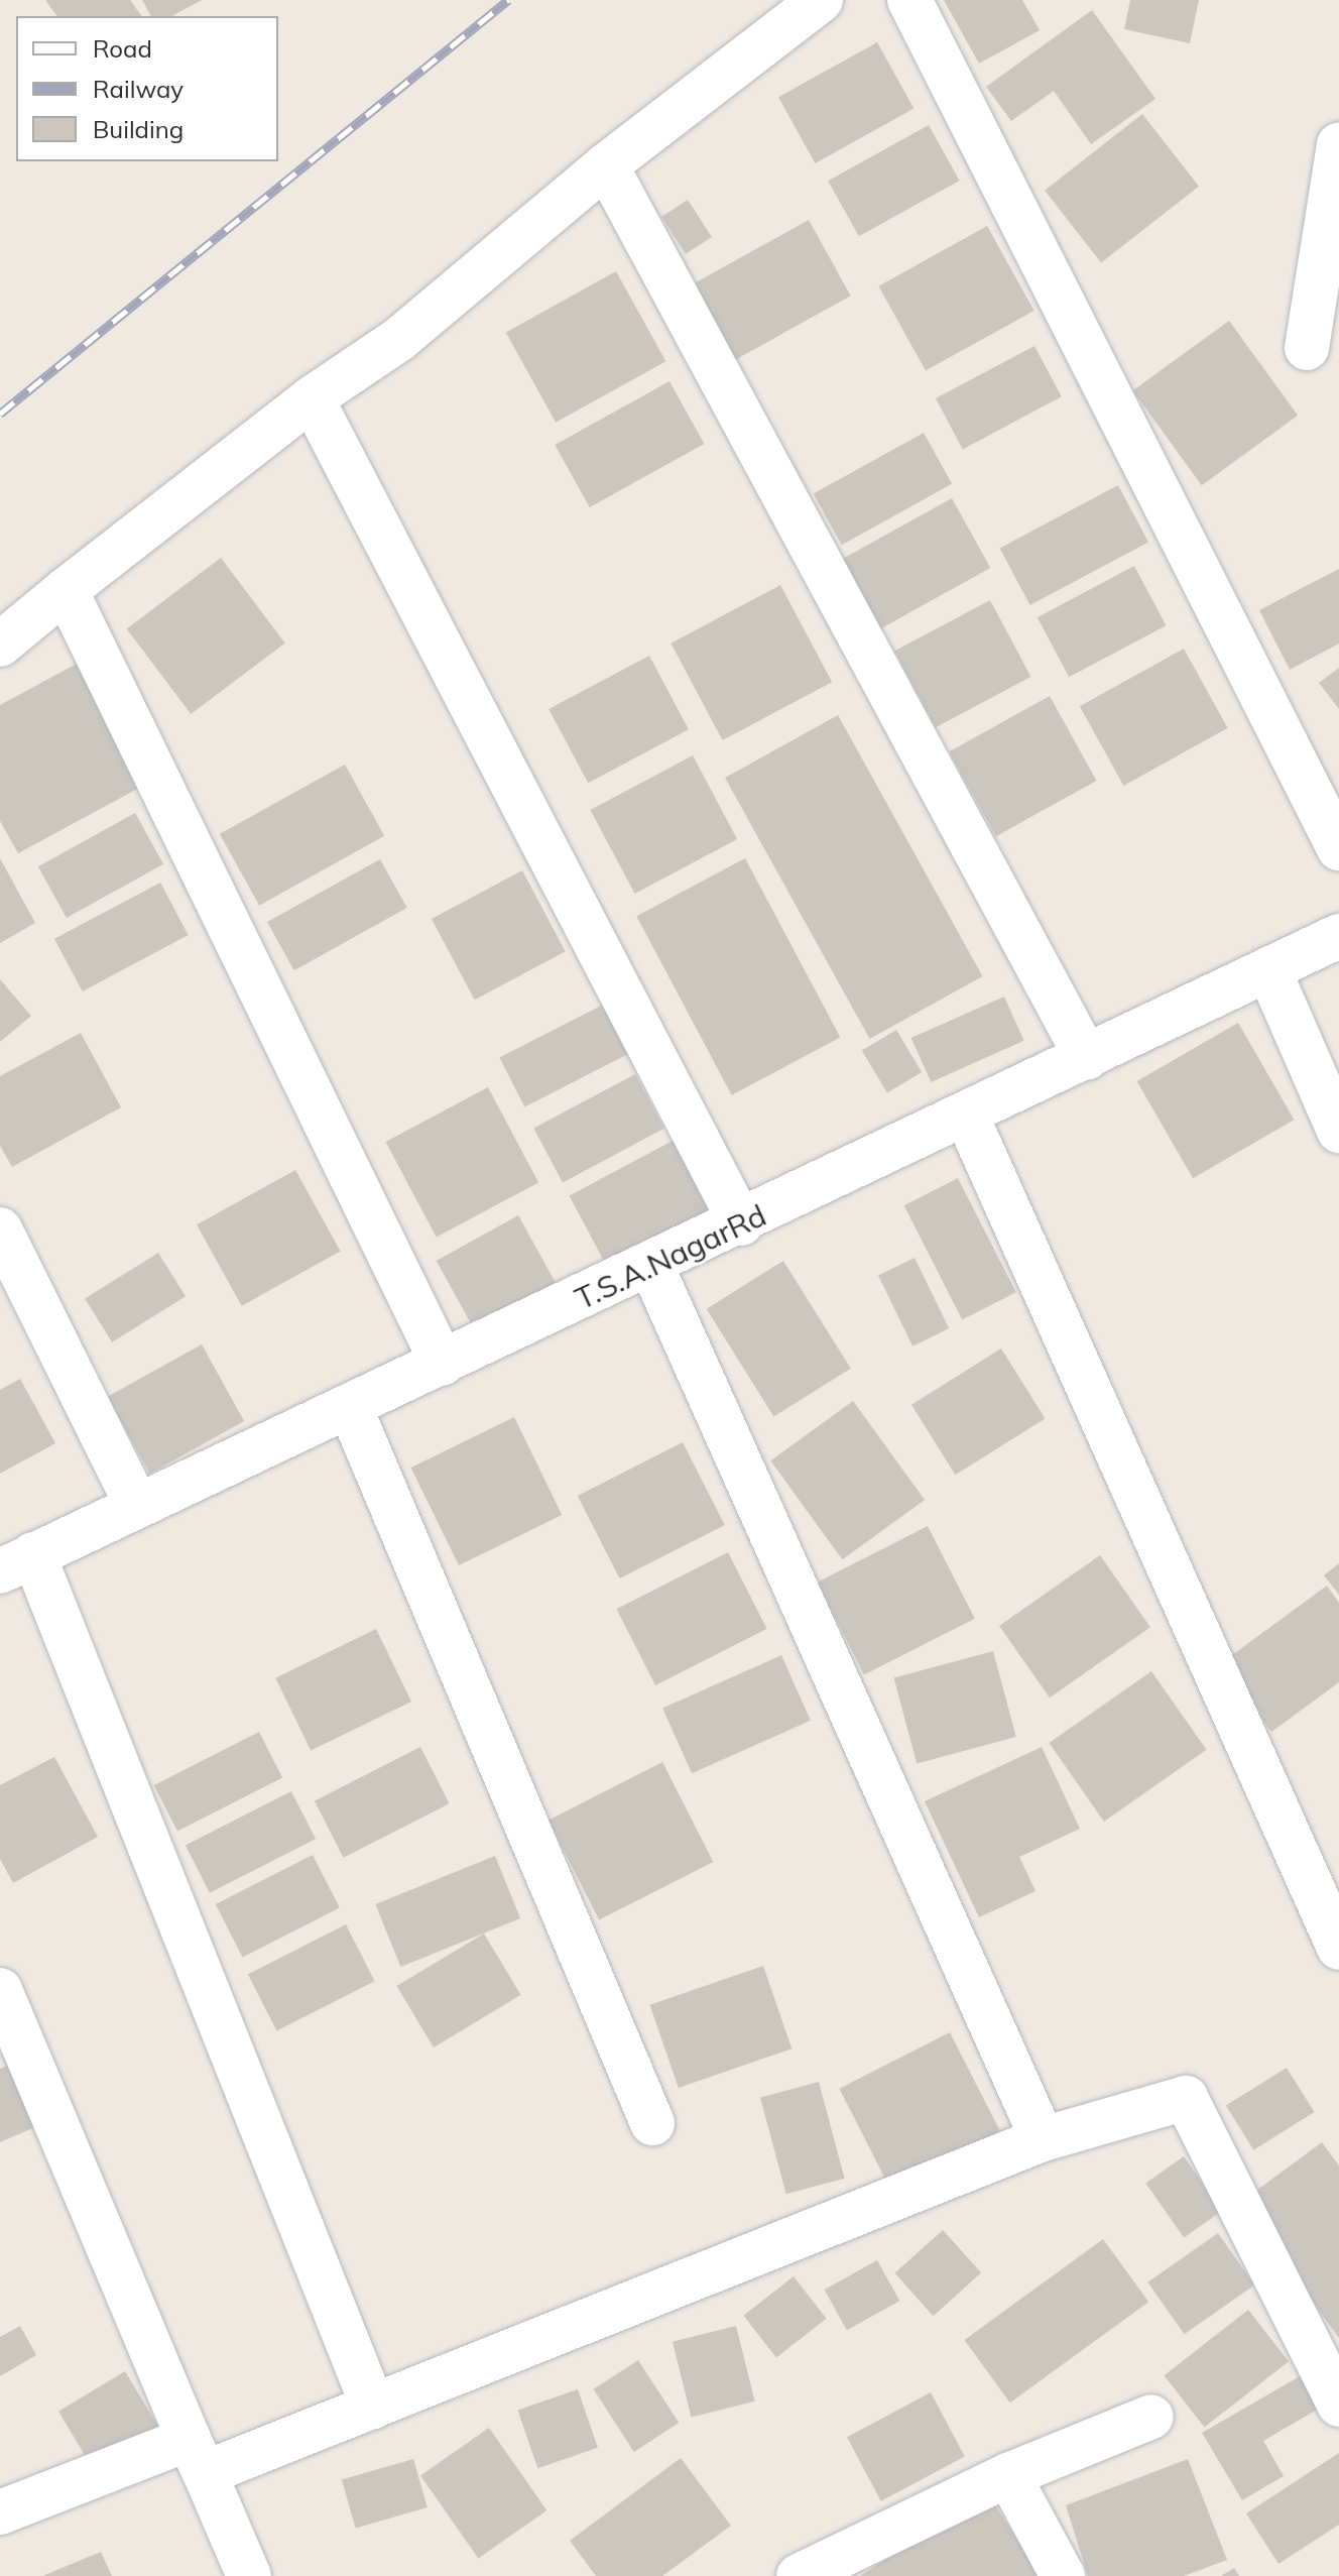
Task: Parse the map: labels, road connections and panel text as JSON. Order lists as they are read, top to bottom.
{
  "streets": {
    "street": ["T.S.A.NagarRd"]
  },
  "legend": ["Road", "Railway", "Building"]
}
